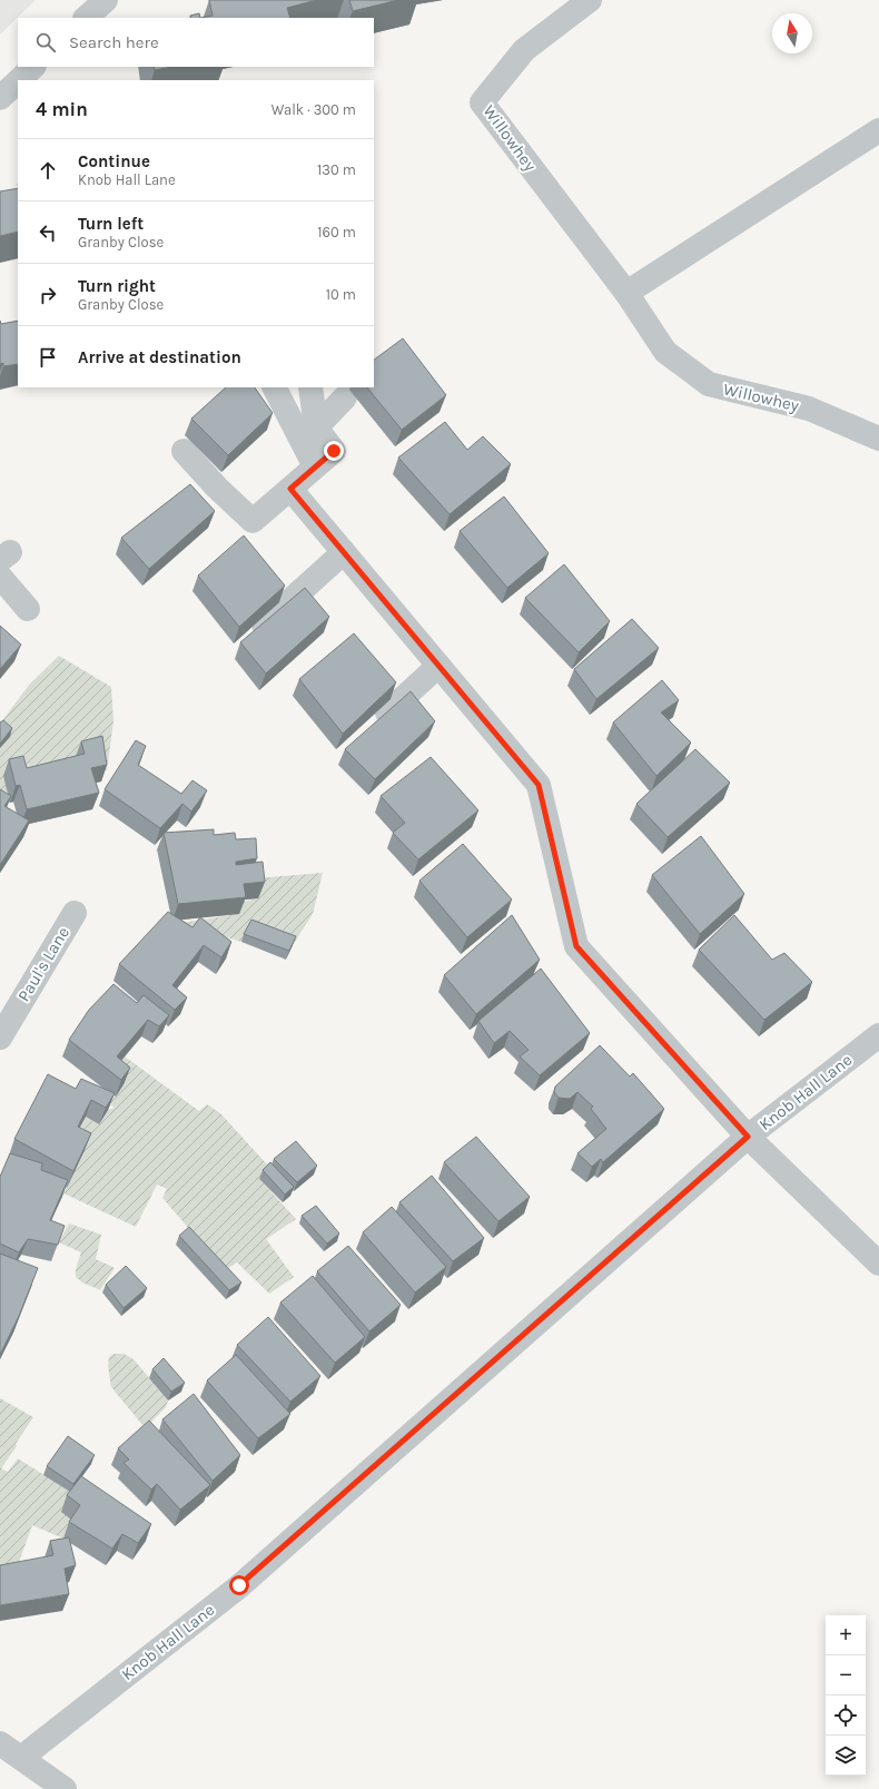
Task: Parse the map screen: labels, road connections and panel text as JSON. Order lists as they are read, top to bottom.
{
  "streets": {
    "street": ["Willowhey", "Paul's Lane", "Knob Hall Lane"]
  },
  "north": "top",
  "page": {
    "search": "Search here",
    "heading": ["4 min", "Walk · 300 m"],
    "list": [
      ["Continue", "Knob Hall Lane", "130 m"],
      ["Turn left", "Granby Close", "160 m"],
      ["Turn right", "Granby Close", "10 m"],
      "Arrive at destination"
    ],
    "map_buttons": ["+", "−"]
  }
}
